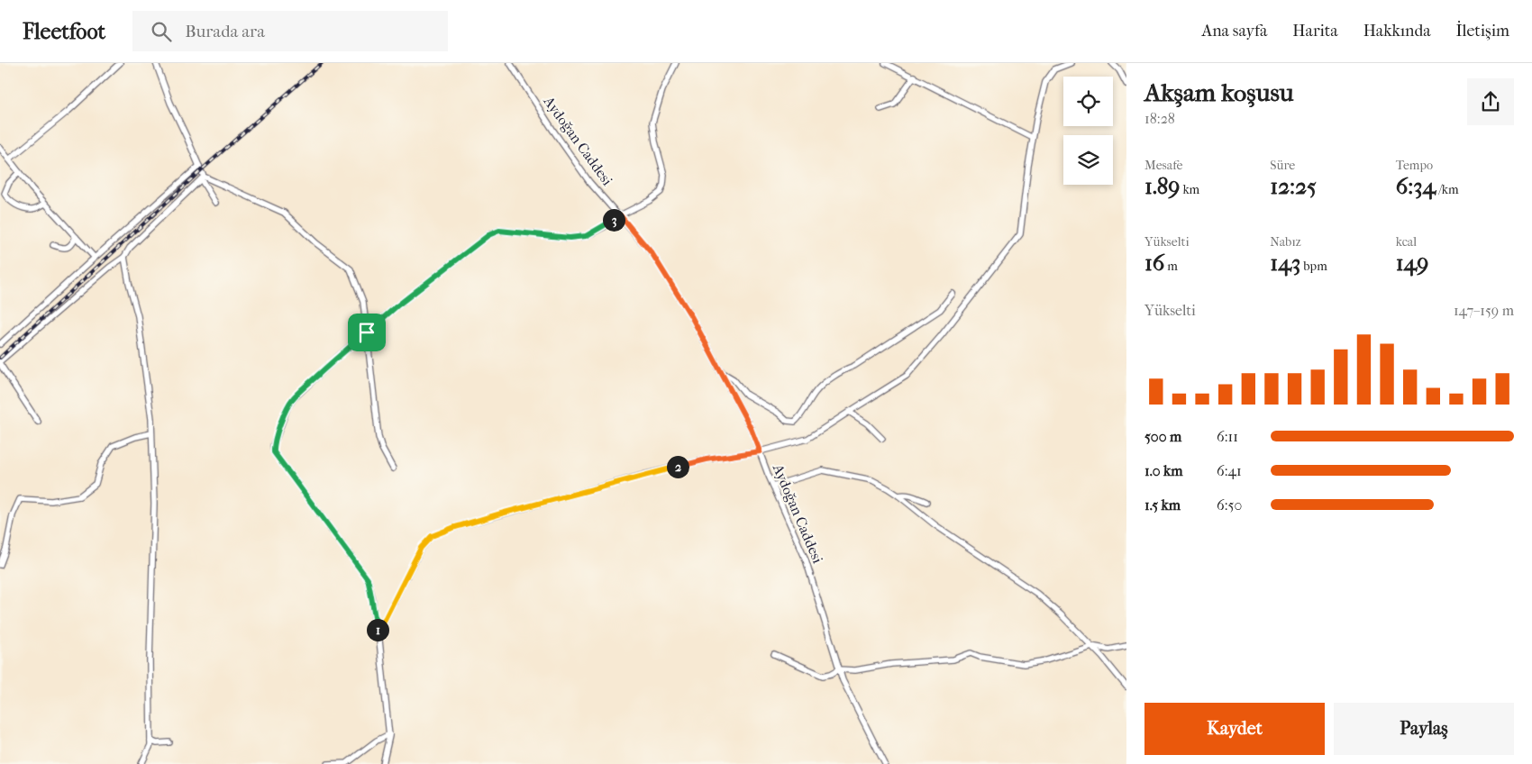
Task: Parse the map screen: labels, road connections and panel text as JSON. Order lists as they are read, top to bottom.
{
  "streets": {
    "street": ["Aydoğan Caddesi"]
  },
  "page": {
    "header": "Fleetfoot",
    "search": "Burada ara",
    "nav": [
      "Ana sayfa",
      "Harita",
      "Hakkında",
      "İletişim"
    ],
    "heading": ["Akşam koşusu", "18:28"],
    "stats": [
      ["Mesafe", "1.89 km"],
      ["Süre", "12:25"],
      ["Tempo", "6:34 /km"],
      ["Yükselti", "16 m"],
      ["Nabız", "143 bpm"],
      ["kcal", "149"]
    ],
    "pins": ["3", "2", "1"],
    "chart": ["Yükselti", "147–159 m"],
    "list": [
      {
        "name": "500 m",
        "note": "6:11"
      },
      {
        "name": "1.0 km",
        "note": "6:41"
      },
      {
        "name": "1.5 km",
        "note": "6:50"
      }
    ],
    "buttons": ["Kaydet", "Paylaş"]
  }
}
